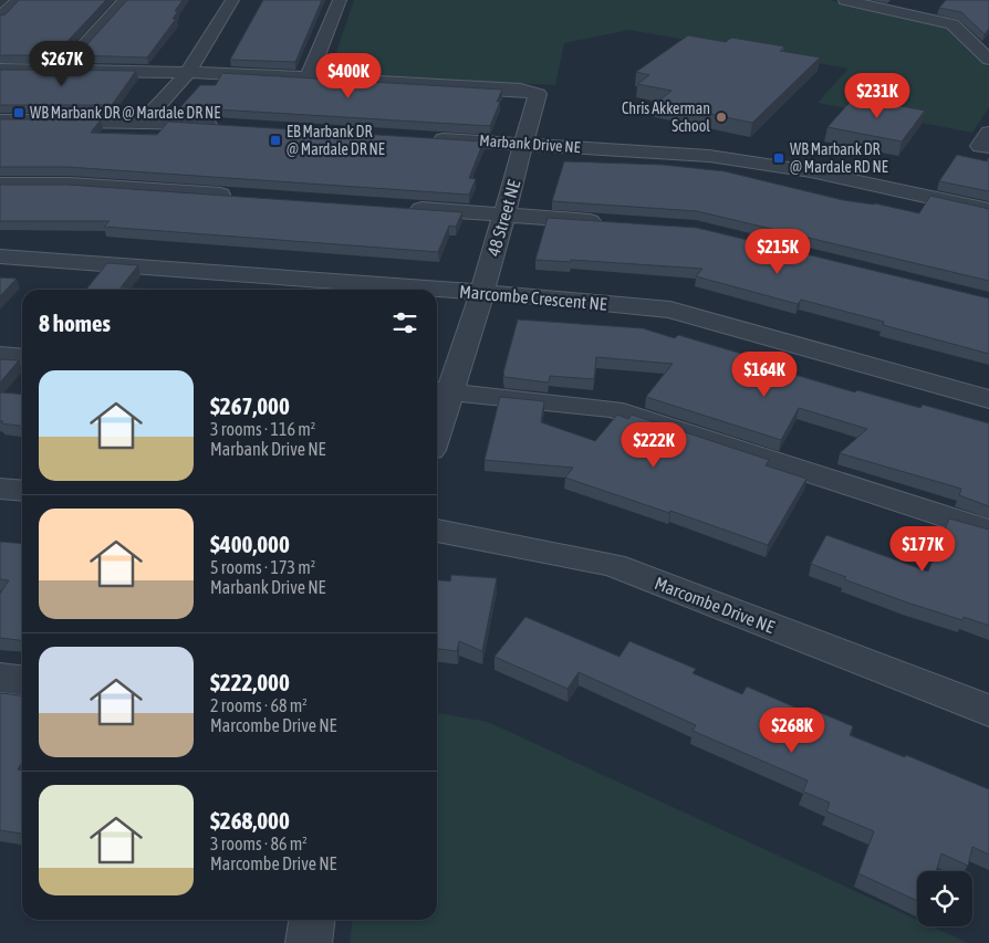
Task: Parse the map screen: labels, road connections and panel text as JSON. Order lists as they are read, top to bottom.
{
  "streets": {
    "street": [
      "Marbank Drive NE",
      "48 Street NE",
      "Marcombe Crescent NE",
      "Marcombe Drive NE"
    ]
  },
  "crossings": [
    ["Marbank Drive NE", "48 Street NE"],
    ["48 Street NE", "Marcombe Crescent NE"]
  ],
  "places": {
    "transit": ["WB Marbank DR @ Mardale DR NE", "EB Marbank DR @ Mardale DR NE", "WB Marbank DR @ Mardale RD NE"],
    "other": ["Chris Akkerman School"]
  },
  "page": {
    "price": [
      "$267K",
      "$400K",
      "$231K",
      "$215K",
      "$164K",
      "$222K",
      "$177K",
      "$268K"
    ],
    "heading": "8 homes",
    "list": [
      {
        "name": "$267,000",
        "note": "3 rooms · 116 m² · Marbank Drive NE"
      },
      {
        "name": "$400,000",
        "note": "5 rooms · 173 m² · Marbank Drive NE"
      },
      {
        "name": "$222,000",
        "note": "2 rooms · 68 m² · Marcombe Drive NE"
      },
      {
        "name": "$268,000",
        "note": "3 rooms · 86 m² · Marcombe Drive NE"
      }
    ]
  }
}
